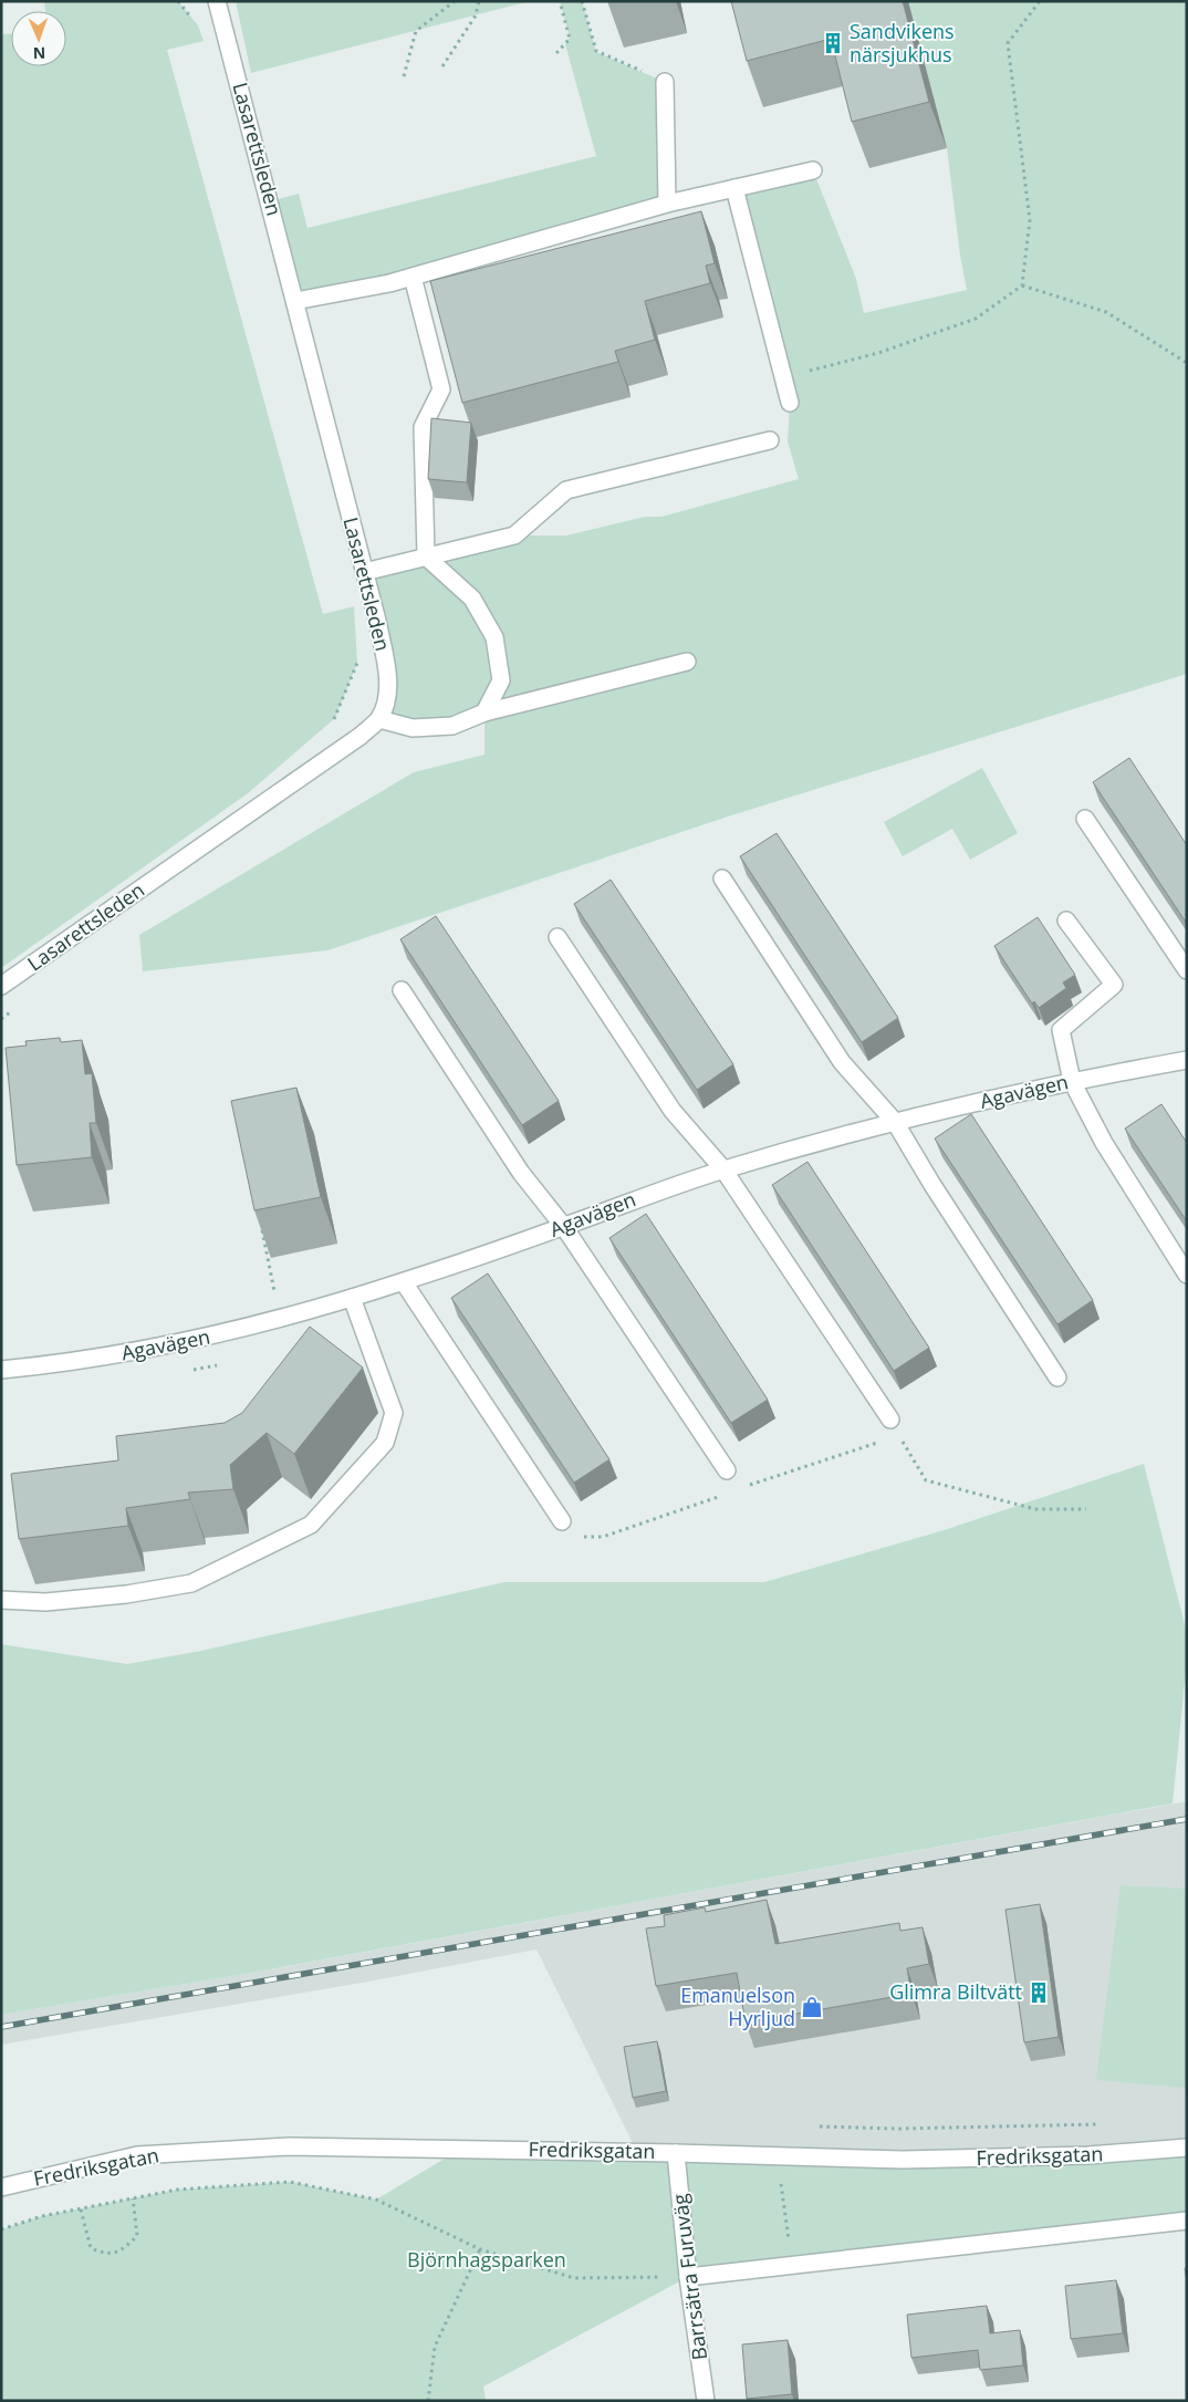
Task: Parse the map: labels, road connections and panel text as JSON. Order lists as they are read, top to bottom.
{
  "streets": {
    "street": [
      "Lasarettsleden",
      "Agavägen",
      "Fredriksgatan",
      "Barrsätra Furuväg"
    ]
  },
  "crossings": [
    ["Fredriksgatan", "Barrsätra Furuväg"]
  ],
  "parks": ["Björnhagsparken"],
  "places": {
    "building": ["Sandvikens närsjukhus", "Glimra Biltvätt"],
    "shop": ["Emanuelson Hyrljud"]
  },
  "north": "bottom"
}
